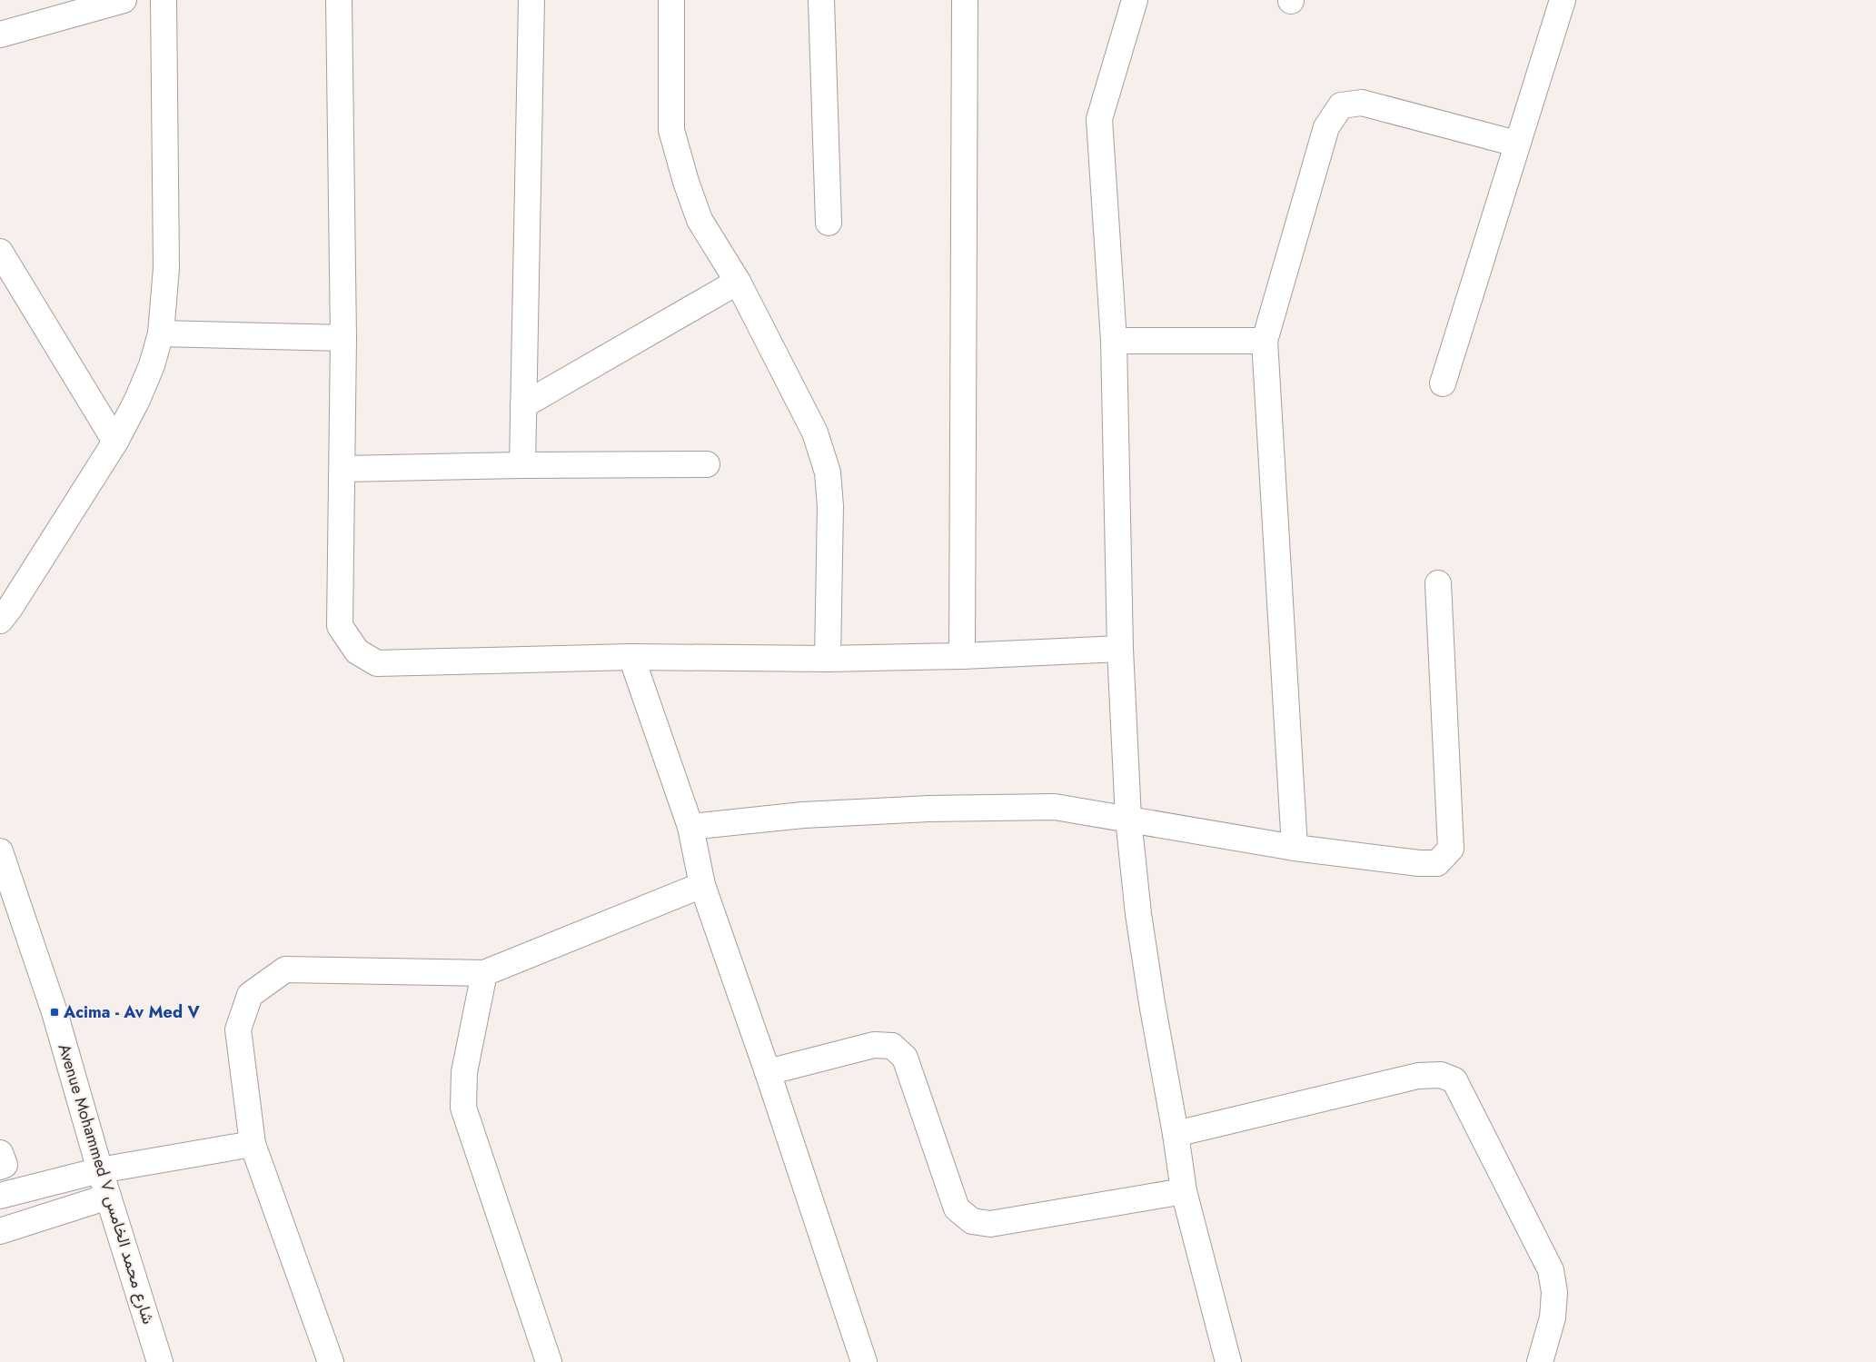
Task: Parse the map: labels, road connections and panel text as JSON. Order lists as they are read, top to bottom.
{
  "streets": {
    "street": ["Avenue Mohammed V شارع محمد الخامس"]
  },
  "places": {
    "transit": ["Acima - Av Med V"]
  }
}
